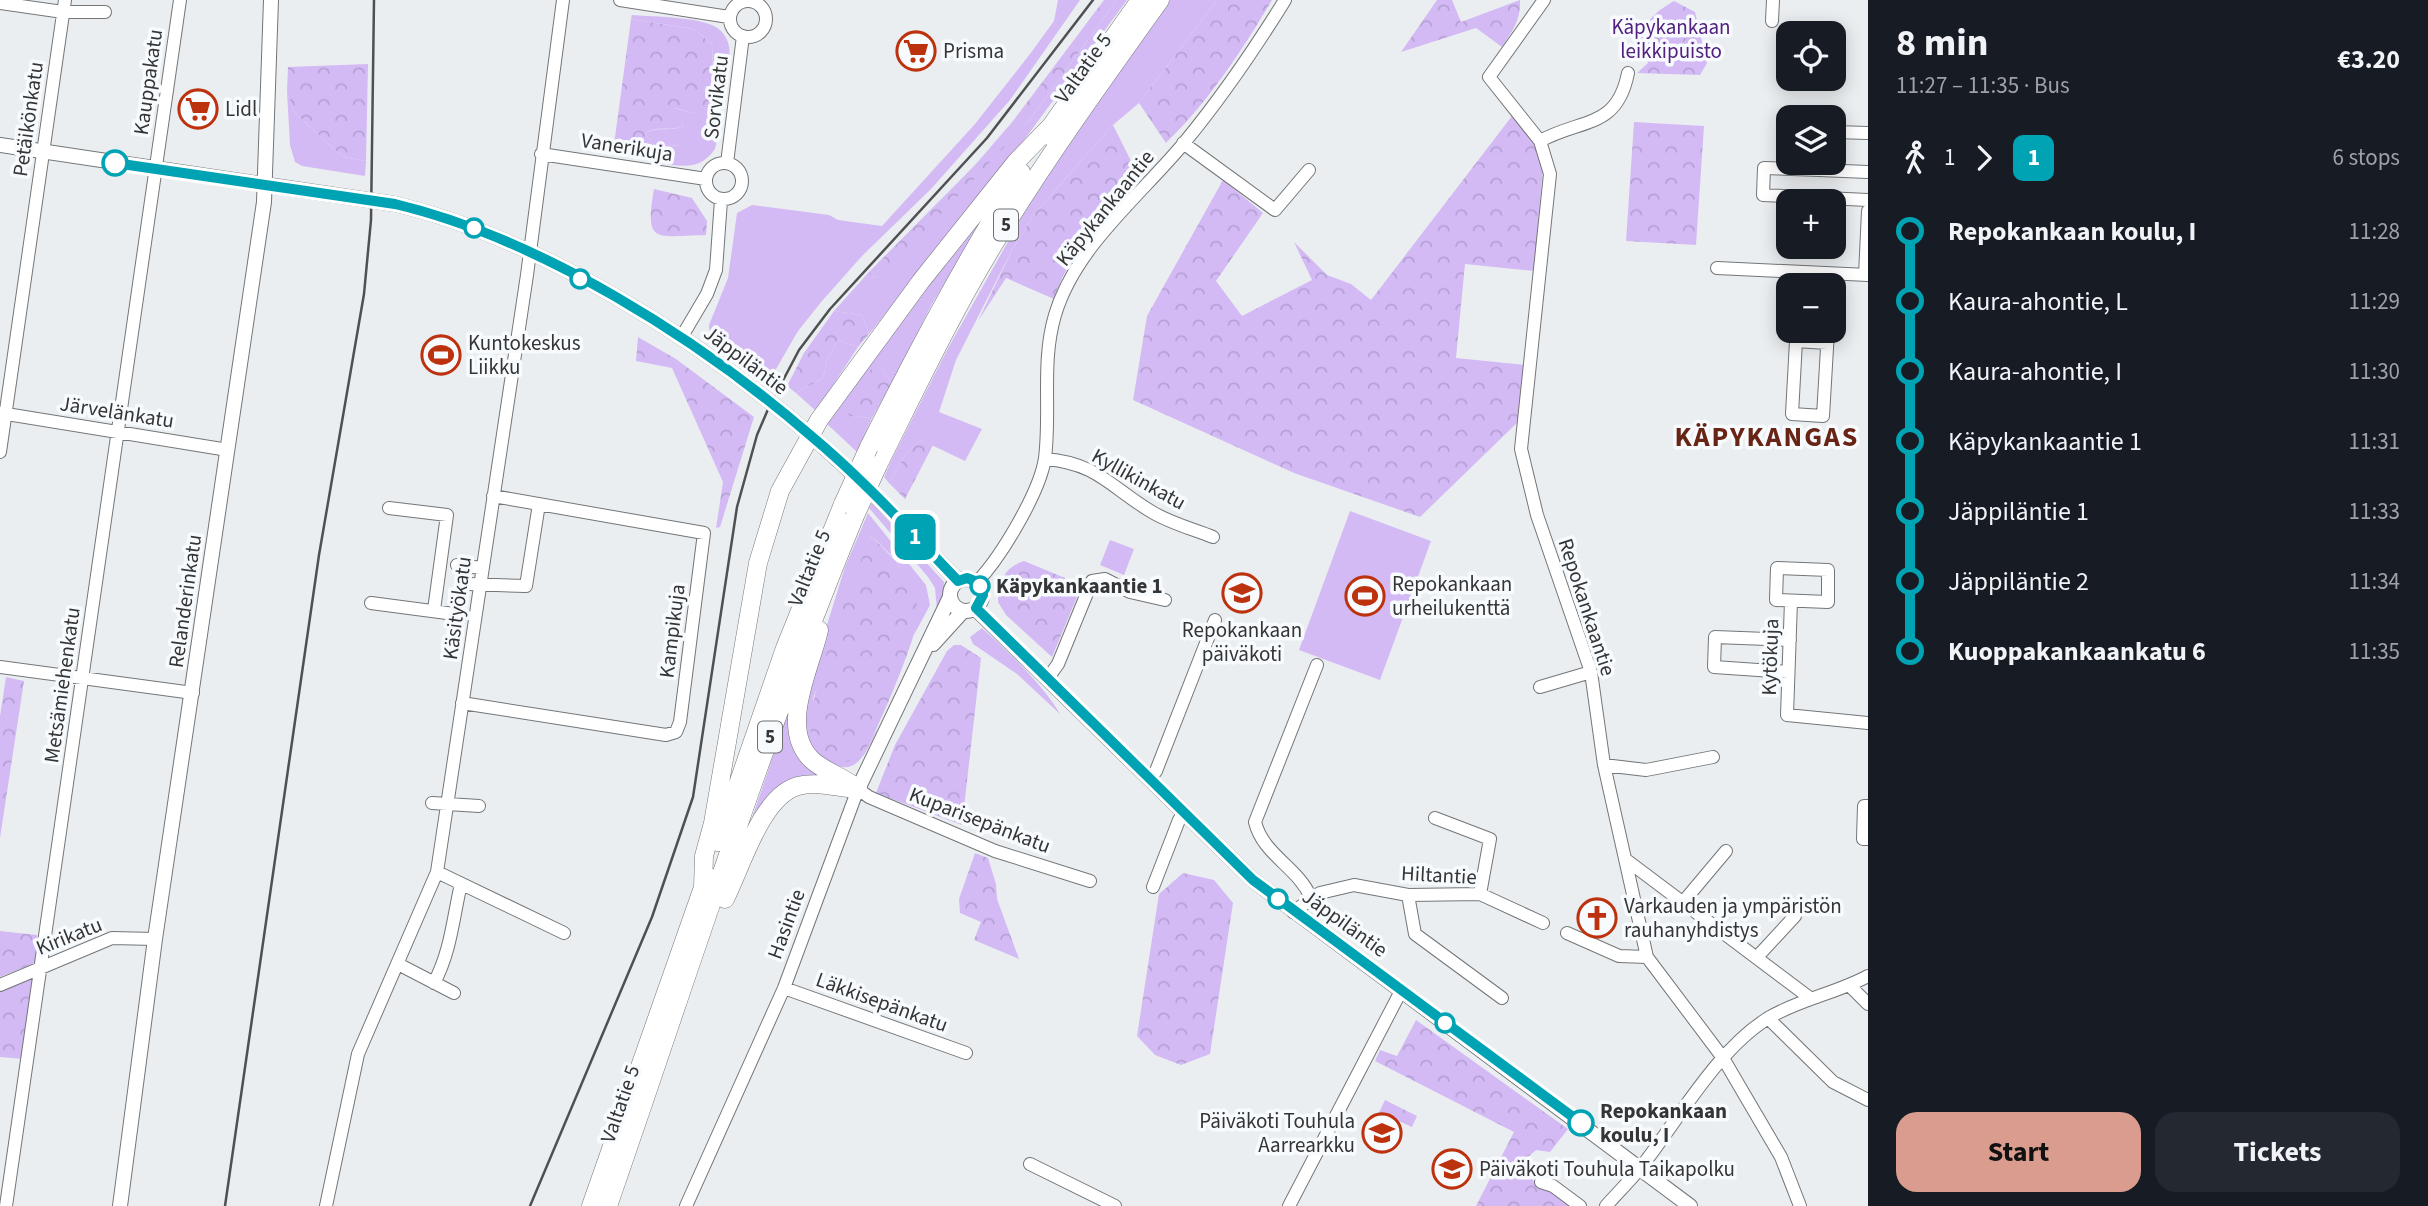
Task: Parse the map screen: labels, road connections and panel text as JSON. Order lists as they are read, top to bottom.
{
  "streets": {
    "highway": ["Valtatie 5", "5"],
    "main road": ["Jäppiläntie", "Relanderinkatu", "Hasintie"],
    "street": [
      "Kauppakatu",
      "Sorvikatu",
      "Petäikönkatu",
      "Vanerikuja",
      "Käpykankaantie",
      "Järvelänkatu",
      "Kyllikinkatu",
      "Repokankaantie",
      "Käsityökatu",
      "Kampikuja",
      "Kytökuja",
      "Metsämiehenkatu",
      "Kuparisepänkatu",
      "Hiltantie",
      "Kirikatu",
      "Läkkisepänkatu"
    ]
  },
  "crossings": [
    ["Kauppakatu", "Jäppiläntie"],
    ["Kauppakatu", "Metsämiehenkatu"],
    ["Sorvikatu", "Vanerikuja"],
    ["Petäikönkatu", "Jäppiläntie"],
    ["Petäikönkatu", "Järvelänkatu"],
    ["Vanerikuja", "Käsityökatu"],
    ["Käpykankaantie", "Jäppiläntie"],
    ["Käpykankaantie", "Kyllikinkatu"],
    ["Käpykankaantie", "Hasintie"],
    ["Jäppiläntie", "Relanderinkatu"],
    ["Jäppiläntie", "Käsityökatu"],
    ["Jäppiläntie", "Metsämiehenkatu"],
    ["Jäppiläntie", "Hiltantie"],
    ["Jäppiläntie", "Hasintie"],
    ["Järvelänkatu", "Relanderinkatu"],
    ["Järvelänkatu", "Metsämiehenkatu"],
    ["Relanderinkatu", "Kirikatu"],
    ["Käsityökatu", "Kampikuja"],
    ["Metsämiehenkatu", "Kirikatu"],
    ["Kuparisepänkatu", "Hasintie"],
    ["Hasintie", "Läkkisepänkatu"]
  ],
  "districts": ["KÄPYKANGAS"],
  "parks": ["Käpykankaan leikkipuisto"],
  "places": {
    "supermarket": ["Prisma", "Lidl"],
    "sports": ["Kuntokeskus Liikku", "Repokankaan urheilukenttä"],
    "other": ["Käpykankaantie 1", "Repokankaan koulu, I"],
    "school or university": ["Repokankaan päiväkoti", "Päiväkoti Touhula Aarrearkku", "Päiväkoti Touhula Taikapolku"],
    "church": ["Varkauden ja ympäristön rauhanyhdistys"]
  },
  "lines": ["bus line 1"],
  "page": {
    "on_map": "1",
    "heading": ["8 min", "11:27 – 11:35 · Bus", "€3.20"],
    "map_buttons": ["+", "−"],
    "legs": ["1", "1", "6 stops"],
    "list": [
      {
        "name": "Repokankaan koulu, I",
        "value": "11:28"
      },
      {
        "name": "Kaura-ahontie, L",
        "value": "11:29"
      },
      {
        "name": "Kaura-ahontie, I",
        "value": "11:30"
      },
      {
        "name": "Käpykankaantie 1",
        "value": "11:31"
      },
      {
        "name": "Jäppiläntie 1",
        "value": "11:33"
      },
      {
        "name": "Jäppiläntie 2",
        "value": "11:34"
      },
      {
        "name": "Kuoppakankaankatu 6",
        "value": "11:35"
      }
    ],
    "buttons": ["Start", "Tickets"]
  }
}
